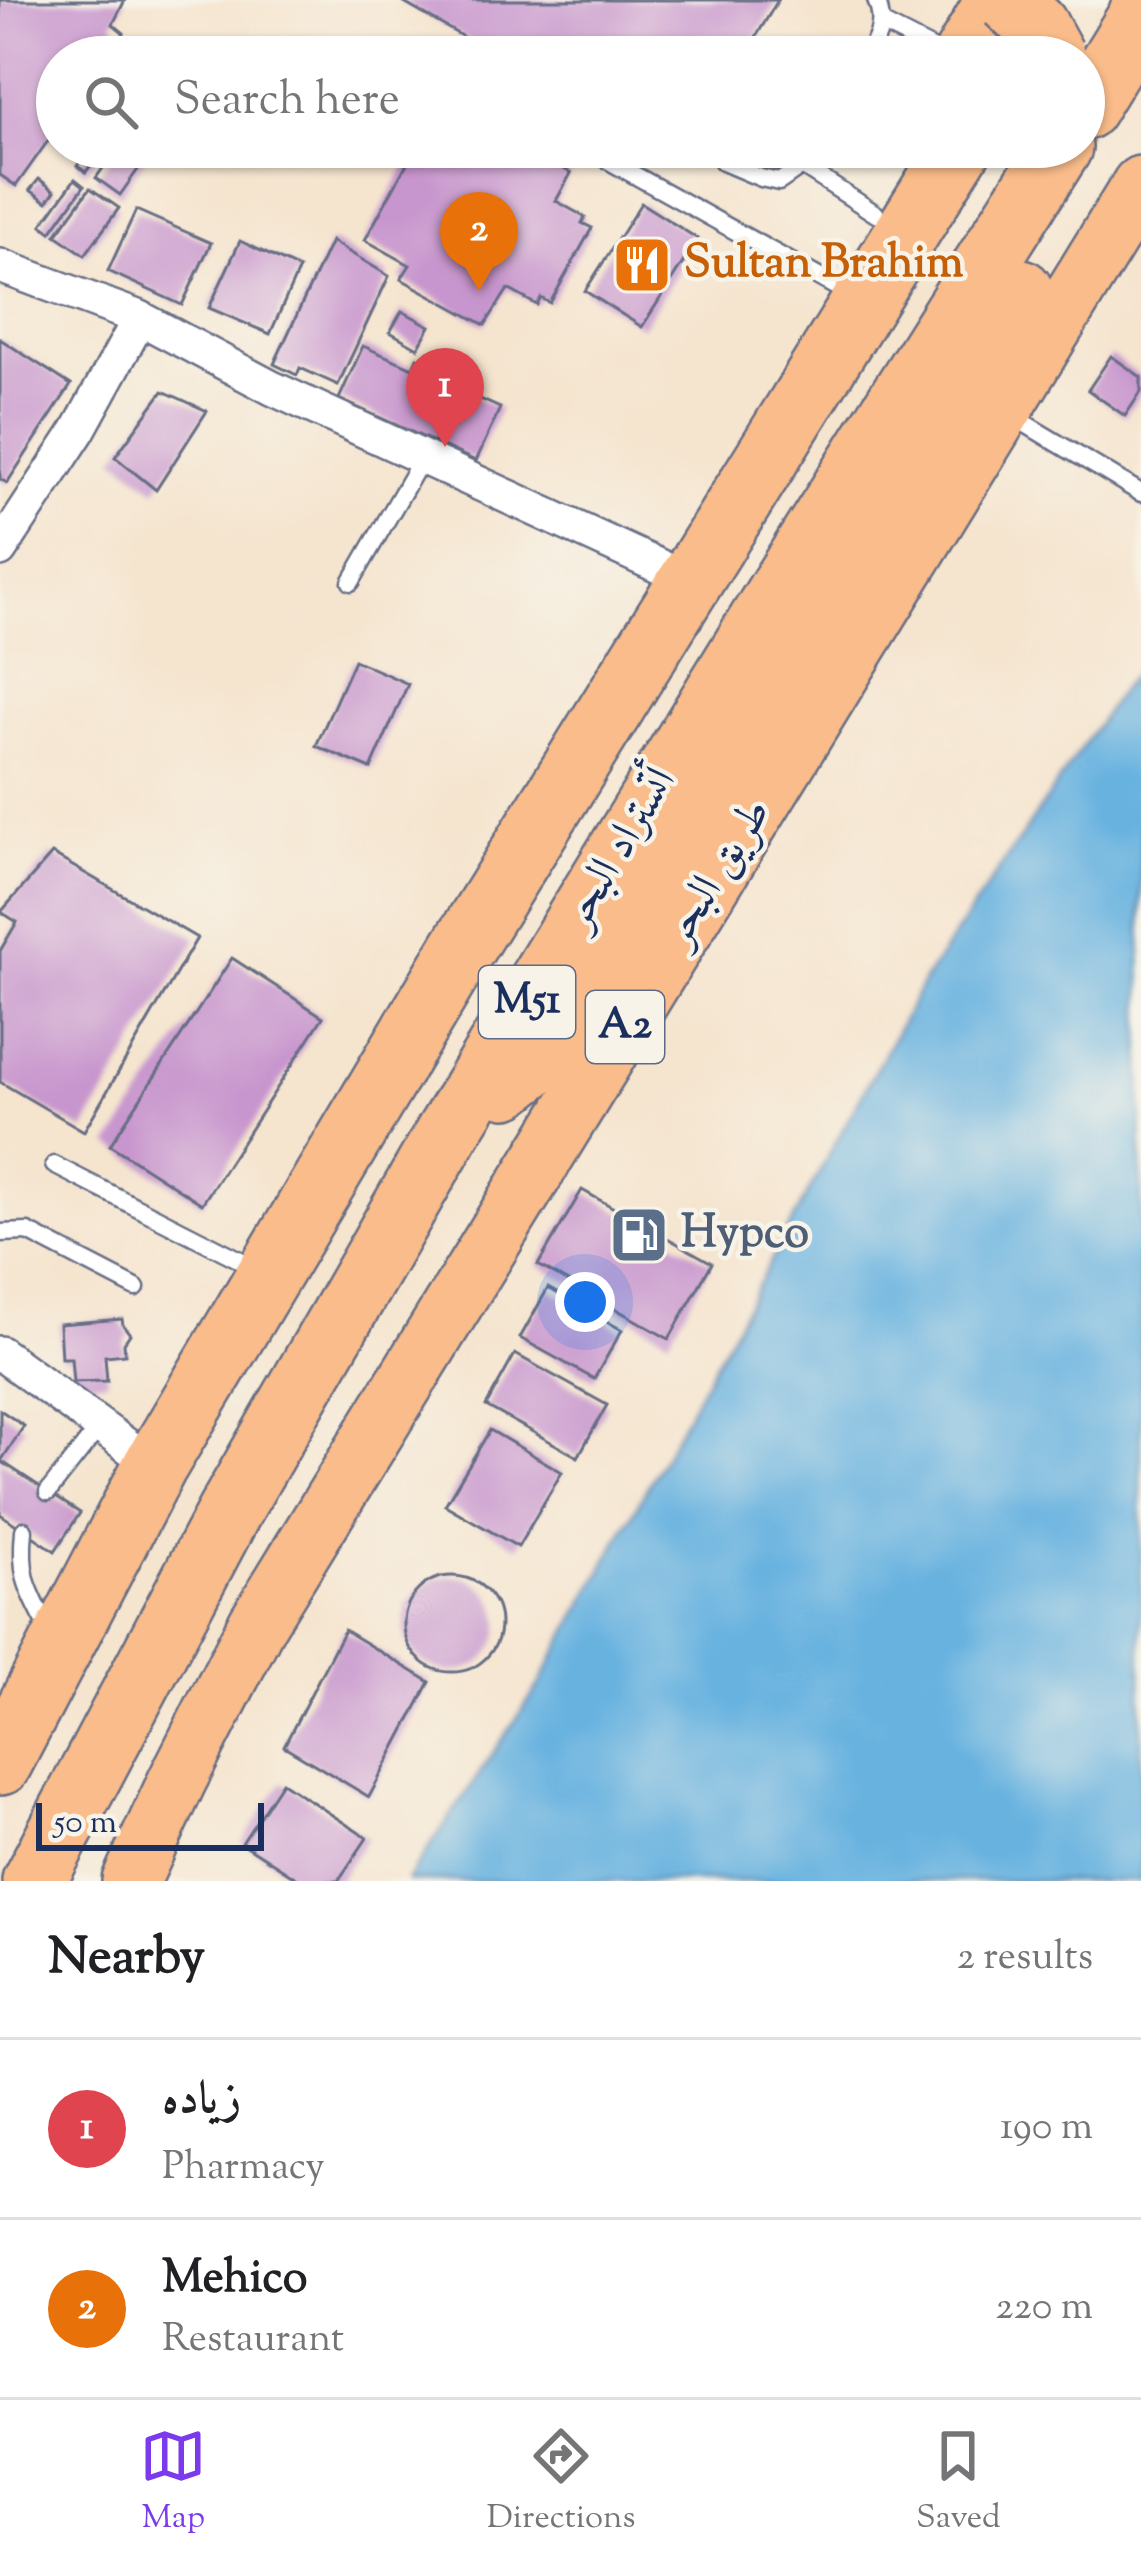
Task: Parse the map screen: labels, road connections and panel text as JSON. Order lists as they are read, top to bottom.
{
  "streets": {
    "highway": [
      "أتستراد البحر",
      "طريق البحر",
      "M51",
      "A2"
    ]
  },
  "places": {
    "restaurant": ["Sultan Brahim"],
    "fuel station": ["Hypco"]
  },
  "scale_bar": "50 m",
  "page": {
    "search": "Search here",
    "pins": ["2", "1"],
    "scale": "50 m",
    "heading": ["Nearby", "2 results"],
    "list": [
      {
        "mark": "1",
        "name": "زياده",
        "note": "Pharmacy",
        "value": "190 m"
      },
      {
        "mark": "2",
        "name": "Mehico",
        "note": "Restaurant",
        "value": "220 m"
      }
    ],
    "nav": ["Map", "Directions", "Saved"]
  }
}
